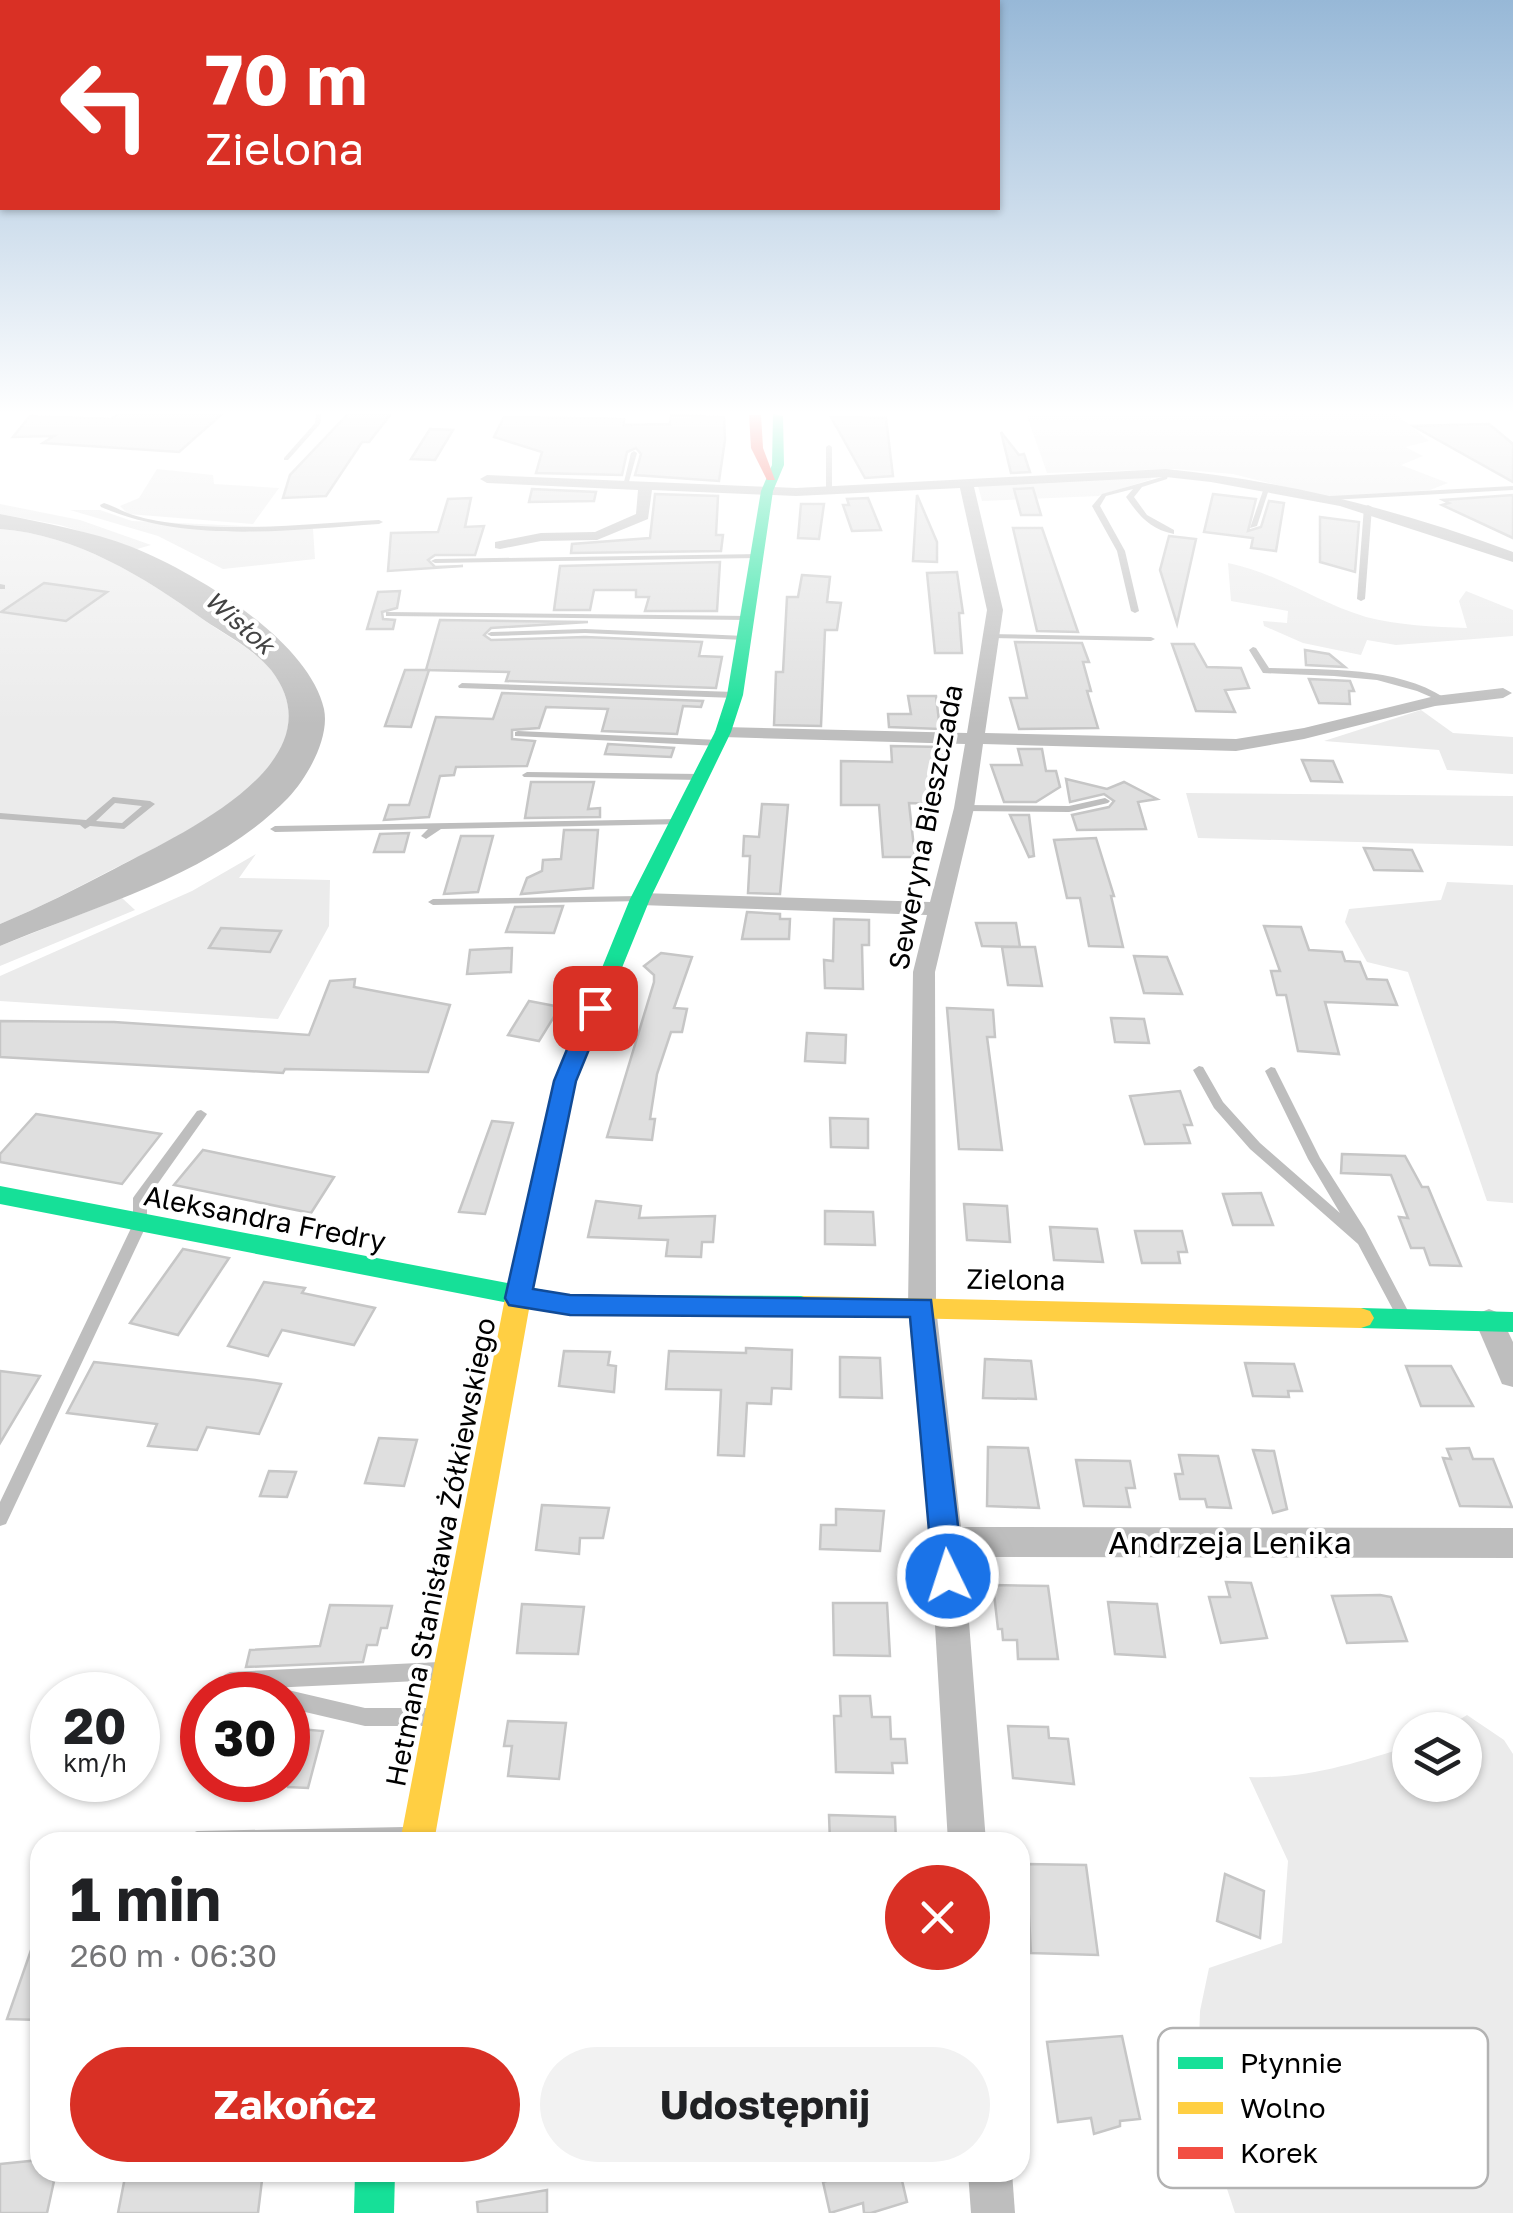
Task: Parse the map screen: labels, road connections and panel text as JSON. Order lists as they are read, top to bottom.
{
  "streets": {
    "street": [
      "Seweryna Bieszczada",
      "Aleksandra Fredry",
      "Zielona",
      "Andrzeja Lenika",
      "Hetmana Stanisława Żółkiewskiego"
    ]
  },
  "crossings": [
    ["Seweryna Bieszczada", "Zielona"],
    ["Seweryna Bieszczada", "Andrzeja Lenika"],
    ["Aleksandra Fredry", "Zielona"],
    ["Aleksandra Fredry", "Hetmana Stanisława Żółkiewskiego"],
    ["Zielona", "Hetmana Stanisława Żółkiewskiego"]
  ],
  "water": ["Wisłok"],
  "legend": ["Płynnie", "Wolno", "Korek"],
  "page": {
    "turn": ["70 m", "Zielona"],
    "speed": "20 km/h",
    "limit": "30",
    "heading": ["1 min", "260 m · 06:30"],
    "buttons": ["Zakończ", "Udostępnij"]
  }
}
